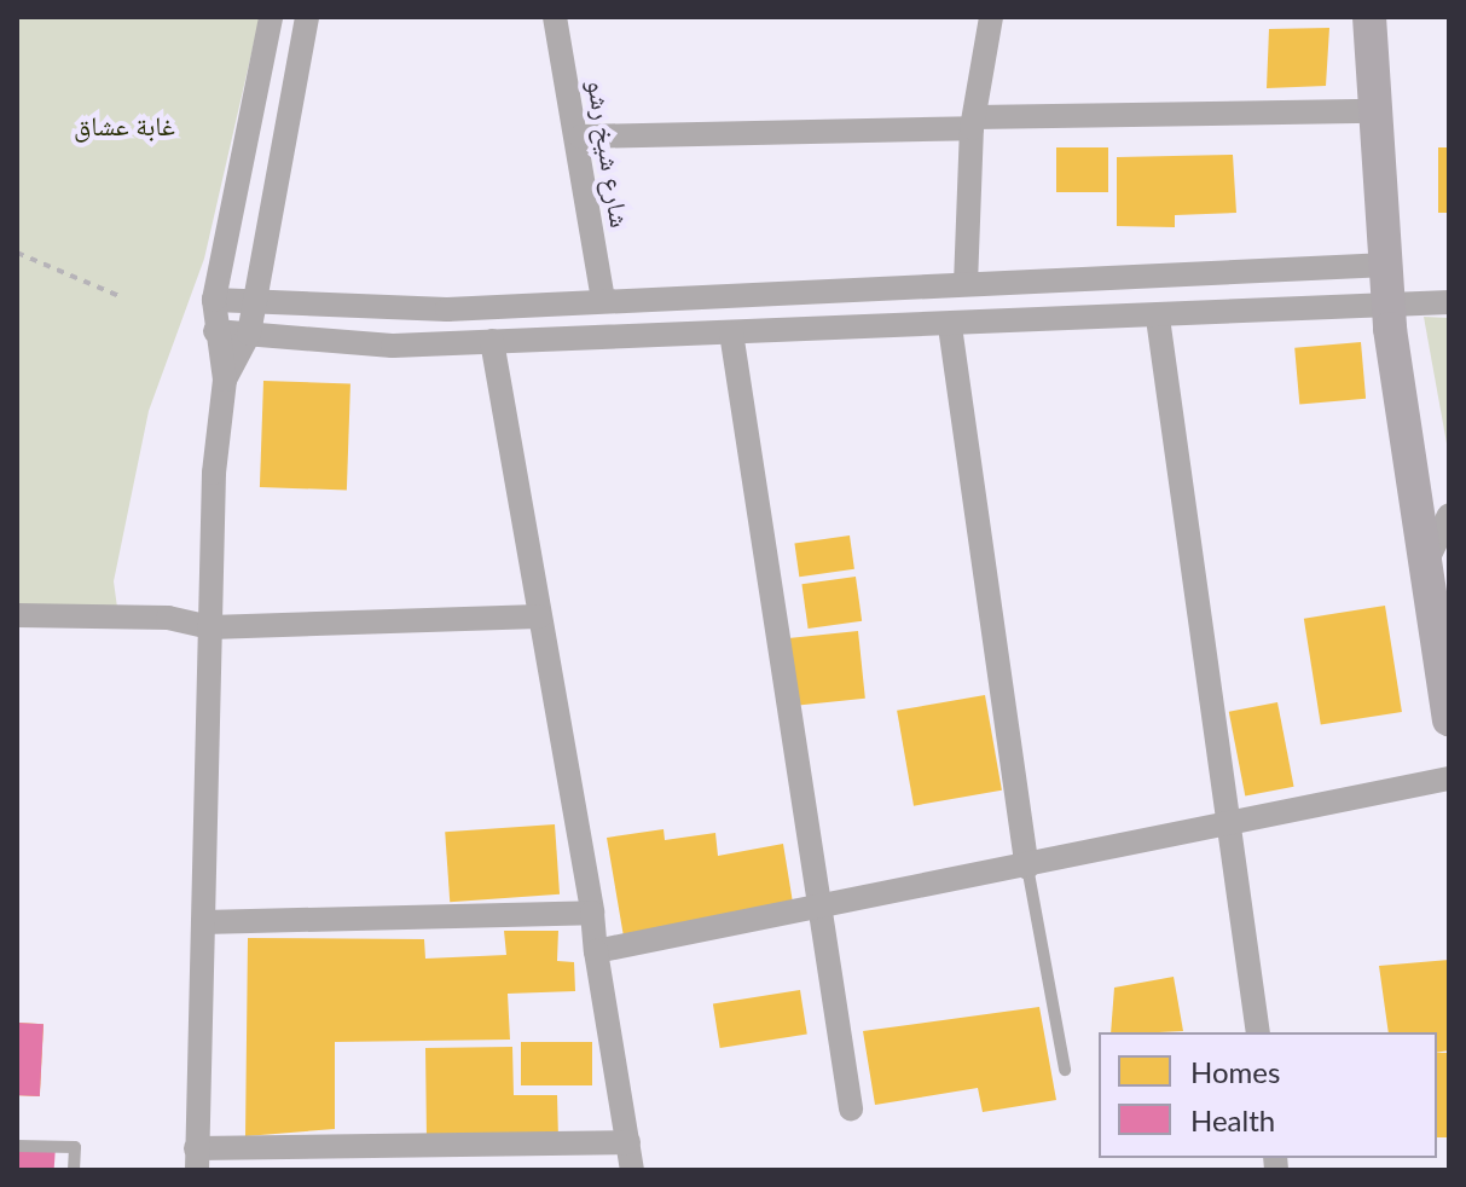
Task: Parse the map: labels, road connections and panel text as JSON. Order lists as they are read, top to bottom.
{
  "streets": {
    "street": ["شارع شيخ رشو"]
  },
  "parks": ["غابة عشاق"],
  "legend": ["Homes", "Health"]
}
